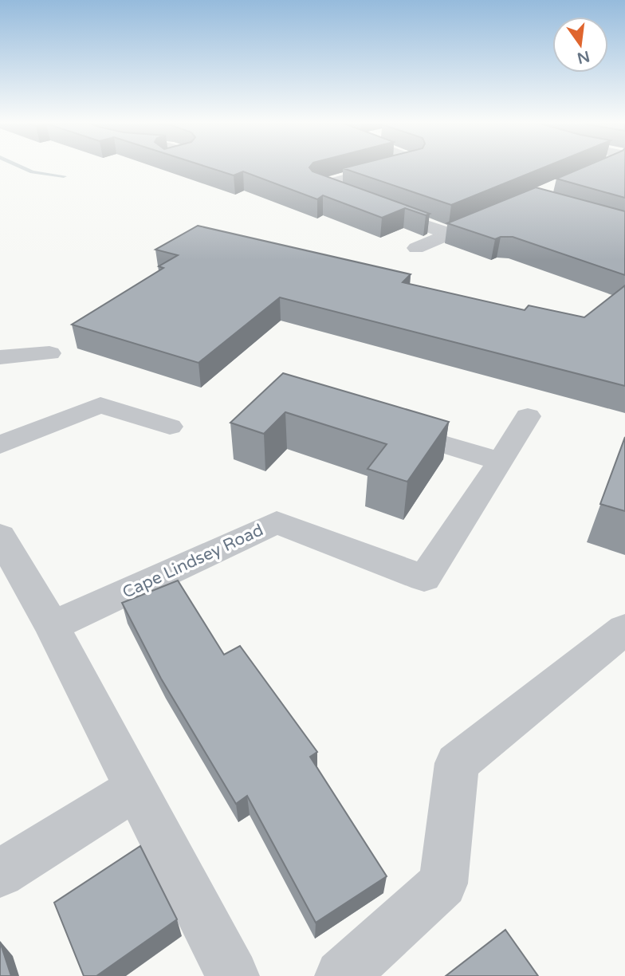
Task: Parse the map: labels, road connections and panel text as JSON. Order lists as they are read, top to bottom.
{
  "streets": {
    "street": ["Cape Lindsey Road"]
  },
  "north": "bottom"
}
